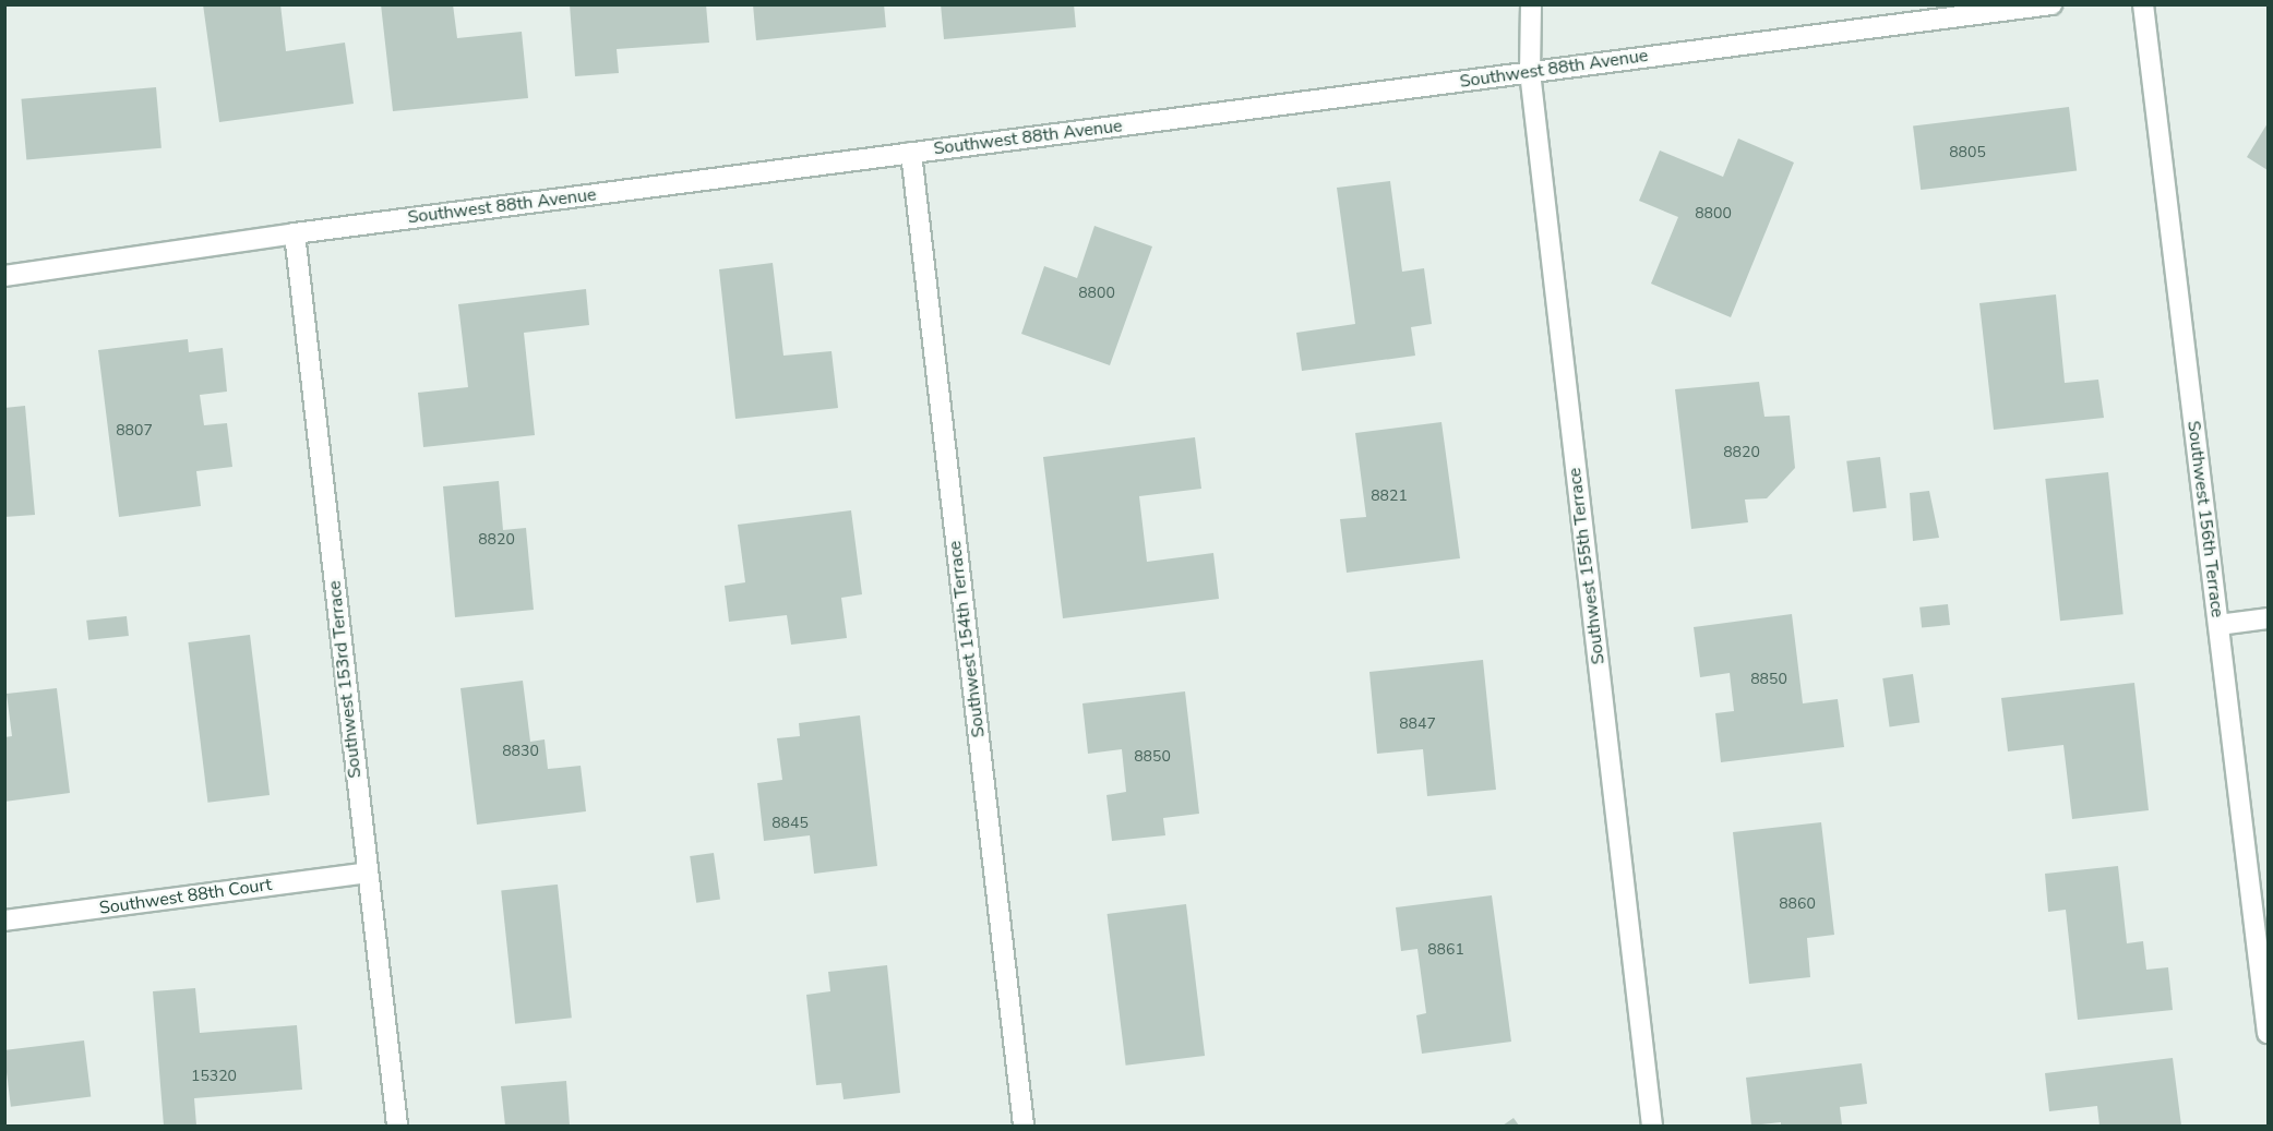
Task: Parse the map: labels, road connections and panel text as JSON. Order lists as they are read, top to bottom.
{
  "streets": {
    "street": [
      "Southwest 88th Avenue",
      "Southwest 156th Terrace",
      "Southwest 155th Terrace",
      "Southwest 154th Terrace",
      "Southwest 153rd Terrace",
      "Southwest 88th Court"
    ]
  },
  "crossings": [
    ["Southwest 88th Avenue", "Southwest 155th Terrace"],
    ["Southwest 88th Avenue", "Southwest 154th Terrace"],
    ["Southwest 88th Avenue", "Southwest 153rd Terrace"],
    ["Southwest 153rd Terrace", "Southwest 88th Court"]
  ],
  "house_numbers": [
    "8805",
    "8800",
    "8800",
    "8807",
    "8820",
    "8821",
    "8820",
    "8850",
    "8847",
    "8830",
    "8850",
    "8845",
    "8860",
    "8861",
    "15320"
  ]
}
